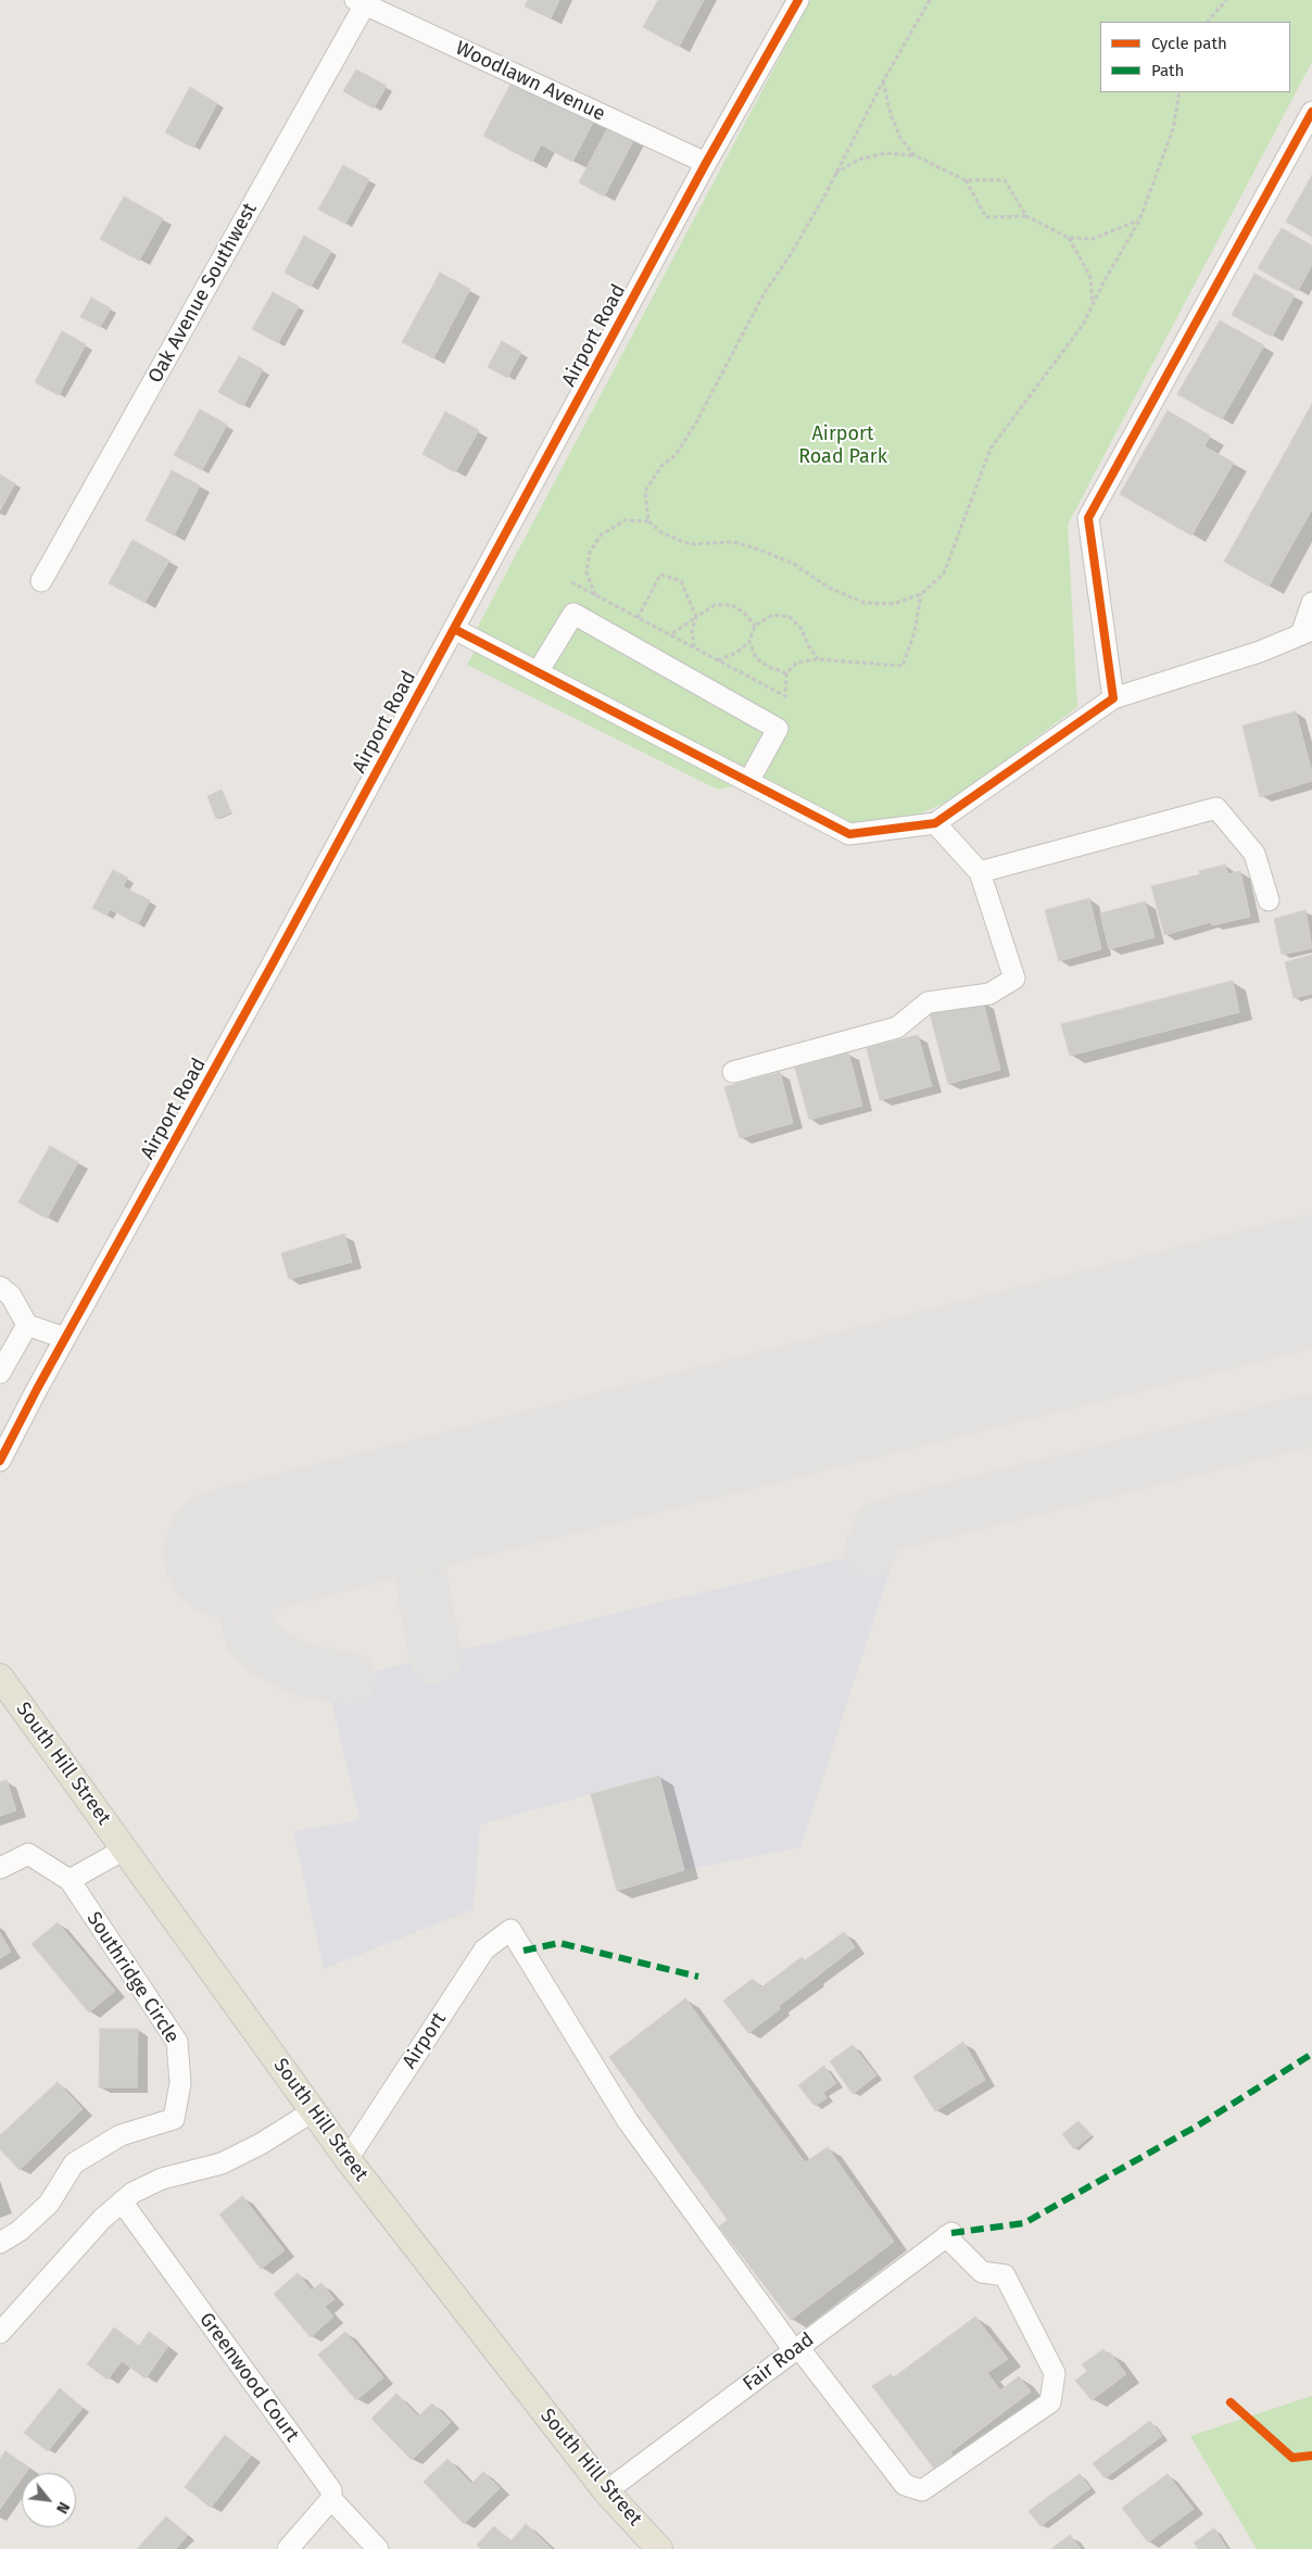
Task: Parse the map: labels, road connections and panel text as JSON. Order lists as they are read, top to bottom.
{
  "streets": {
    "main road": ["South Hill Street"],
    "street": [
      "Woodlawn Avenue",
      "Oak Avenue Southwest",
      "Airport Road",
      "Southridge Circle",
      "Airport",
      "Fair Road",
      "Greenwood Court"
    ]
  },
  "crossings": [
    ["Woodlawn Avenue", "Oak Avenue Southwest"],
    ["Woodlawn Avenue", "Airport Road"],
    ["South Hill Street", "Airport"],
    ["South Hill Street", "Fair Road"],
    ["Airport", "Fair Road"]
  ],
  "parks": ["Airport Road Park"],
  "legend": ["Cycle path", "Path"],
  "north": "bottom right"
}
